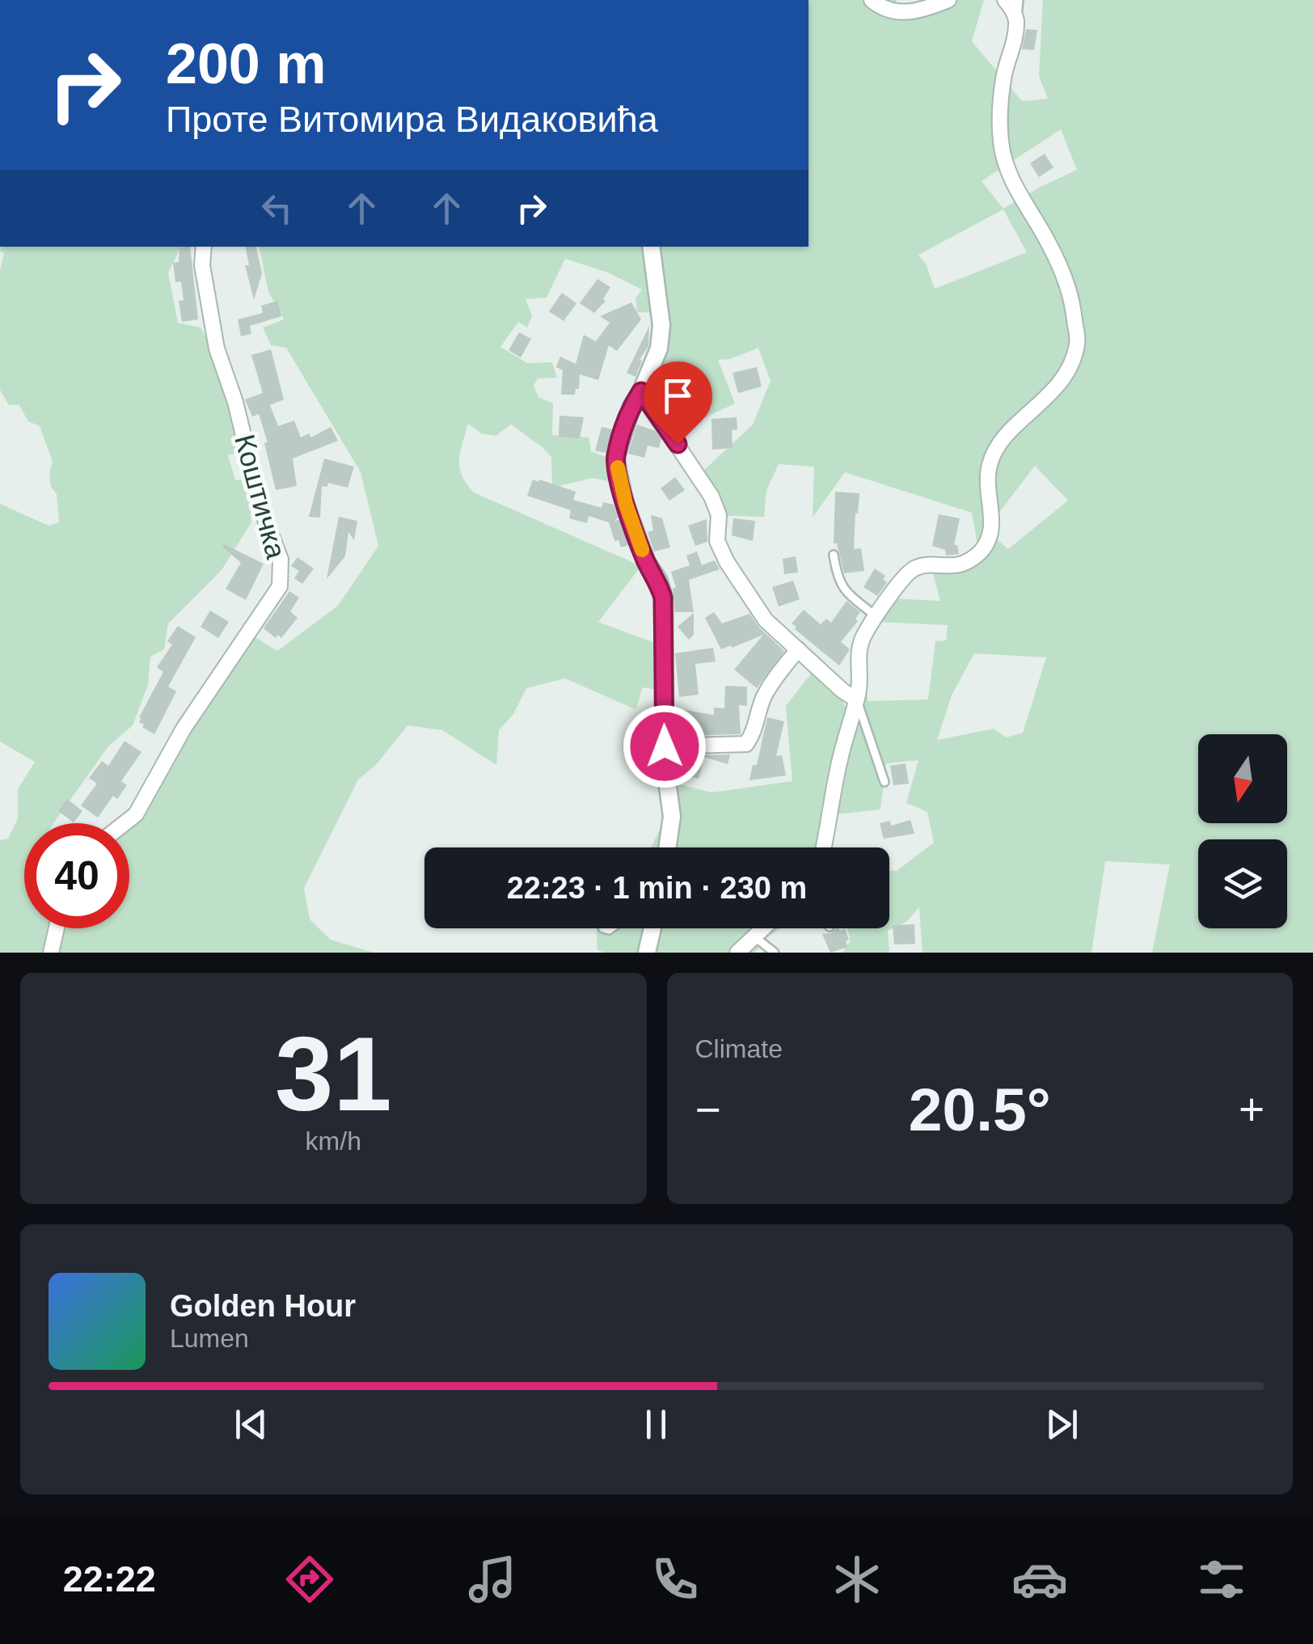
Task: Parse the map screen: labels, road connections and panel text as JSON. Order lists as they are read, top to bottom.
{
  "streets": {
    "street": ["Коштичка"]
  },
  "north": "bottom",
  "page": {
    "turn": ["200 m", "Проте Витомира Видаковића"],
    "limit": "40",
    "trip": "22:23 · 1 min · 230 m",
    "tile": [
      ["31", "km/h"],
      "Climate"
    ],
    "heat": ["−", "20.5°", "+"],
    "song": ["Golden Hour", "Lumen"],
    "tabs": "22:22"
  }
}
